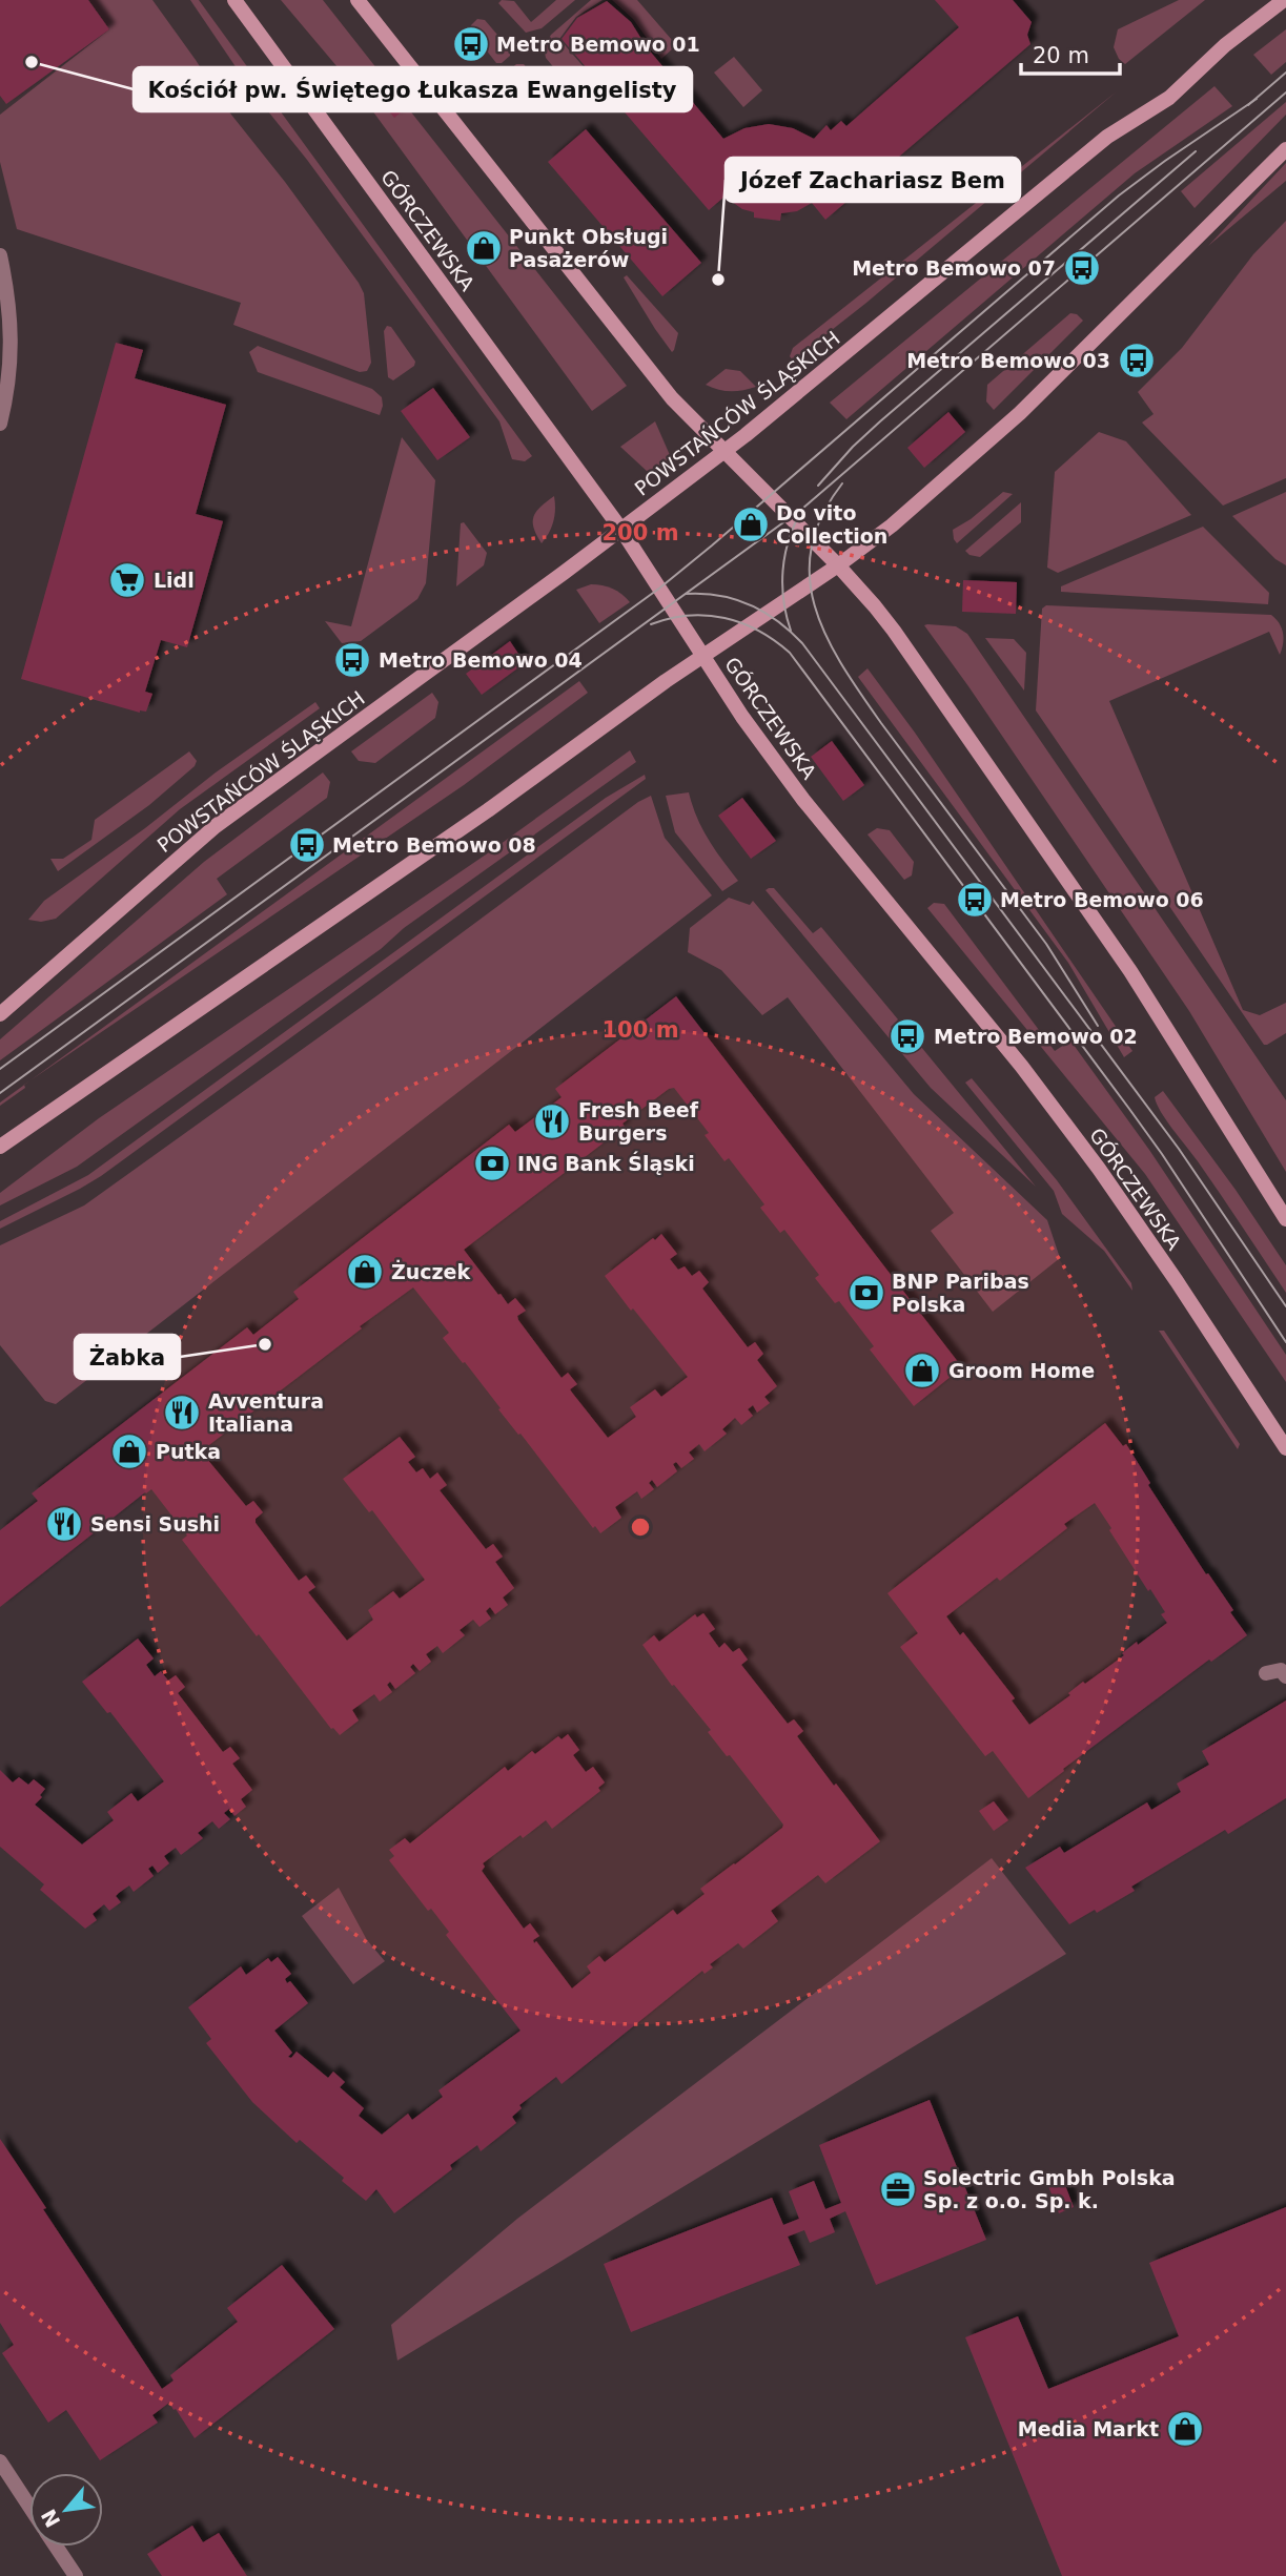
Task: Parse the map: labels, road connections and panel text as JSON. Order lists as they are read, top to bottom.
{
  "streets": {
    "main road": ["GÓRCZEWSKA", "POWSTAŃCÓW ŚLĄSKICH"]
  },
  "crossings": [
    ["GÓRCZEWSKA", "POWSTAŃCÓW ŚLĄSKICH"]
  ],
  "places": {
    "bus stop": [
      "Metro Bemowo 01",
      "Metro Bemowo 07",
      "Metro Bemowo 03",
      "Metro Bemowo 04",
      "Metro Bemowo 08",
      "Metro Bemowo 06",
      "Metro Bemowo 02"
    ],
    "other": ["Kościół pw. Świętego Łukasza Ewangelisty", "Józef Zachariasz Bem", "Żabka"],
    "shop": [
      "Punkt Obsługi Pasażerów",
      "Do vito Collection",
      "Żuczek",
      "Groom Home",
      "Putka",
      "Media Markt"
    ],
    "supermarket": ["Lidl"],
    "restaurant": ["Fresh Beef Burgers", "Avventura Italiana", "Sensi Sushi"],
    "bank": ["ING Bank Śląski", "BNP Paribas Polska"],
    "office": ["Solectric Gmbh Polska Sp. z o.o. Sp. k."]
  },
  "scale_bar": "20 m",
  "north": "bottom left",
  "rings": ["200 m", "100 m"]
}
